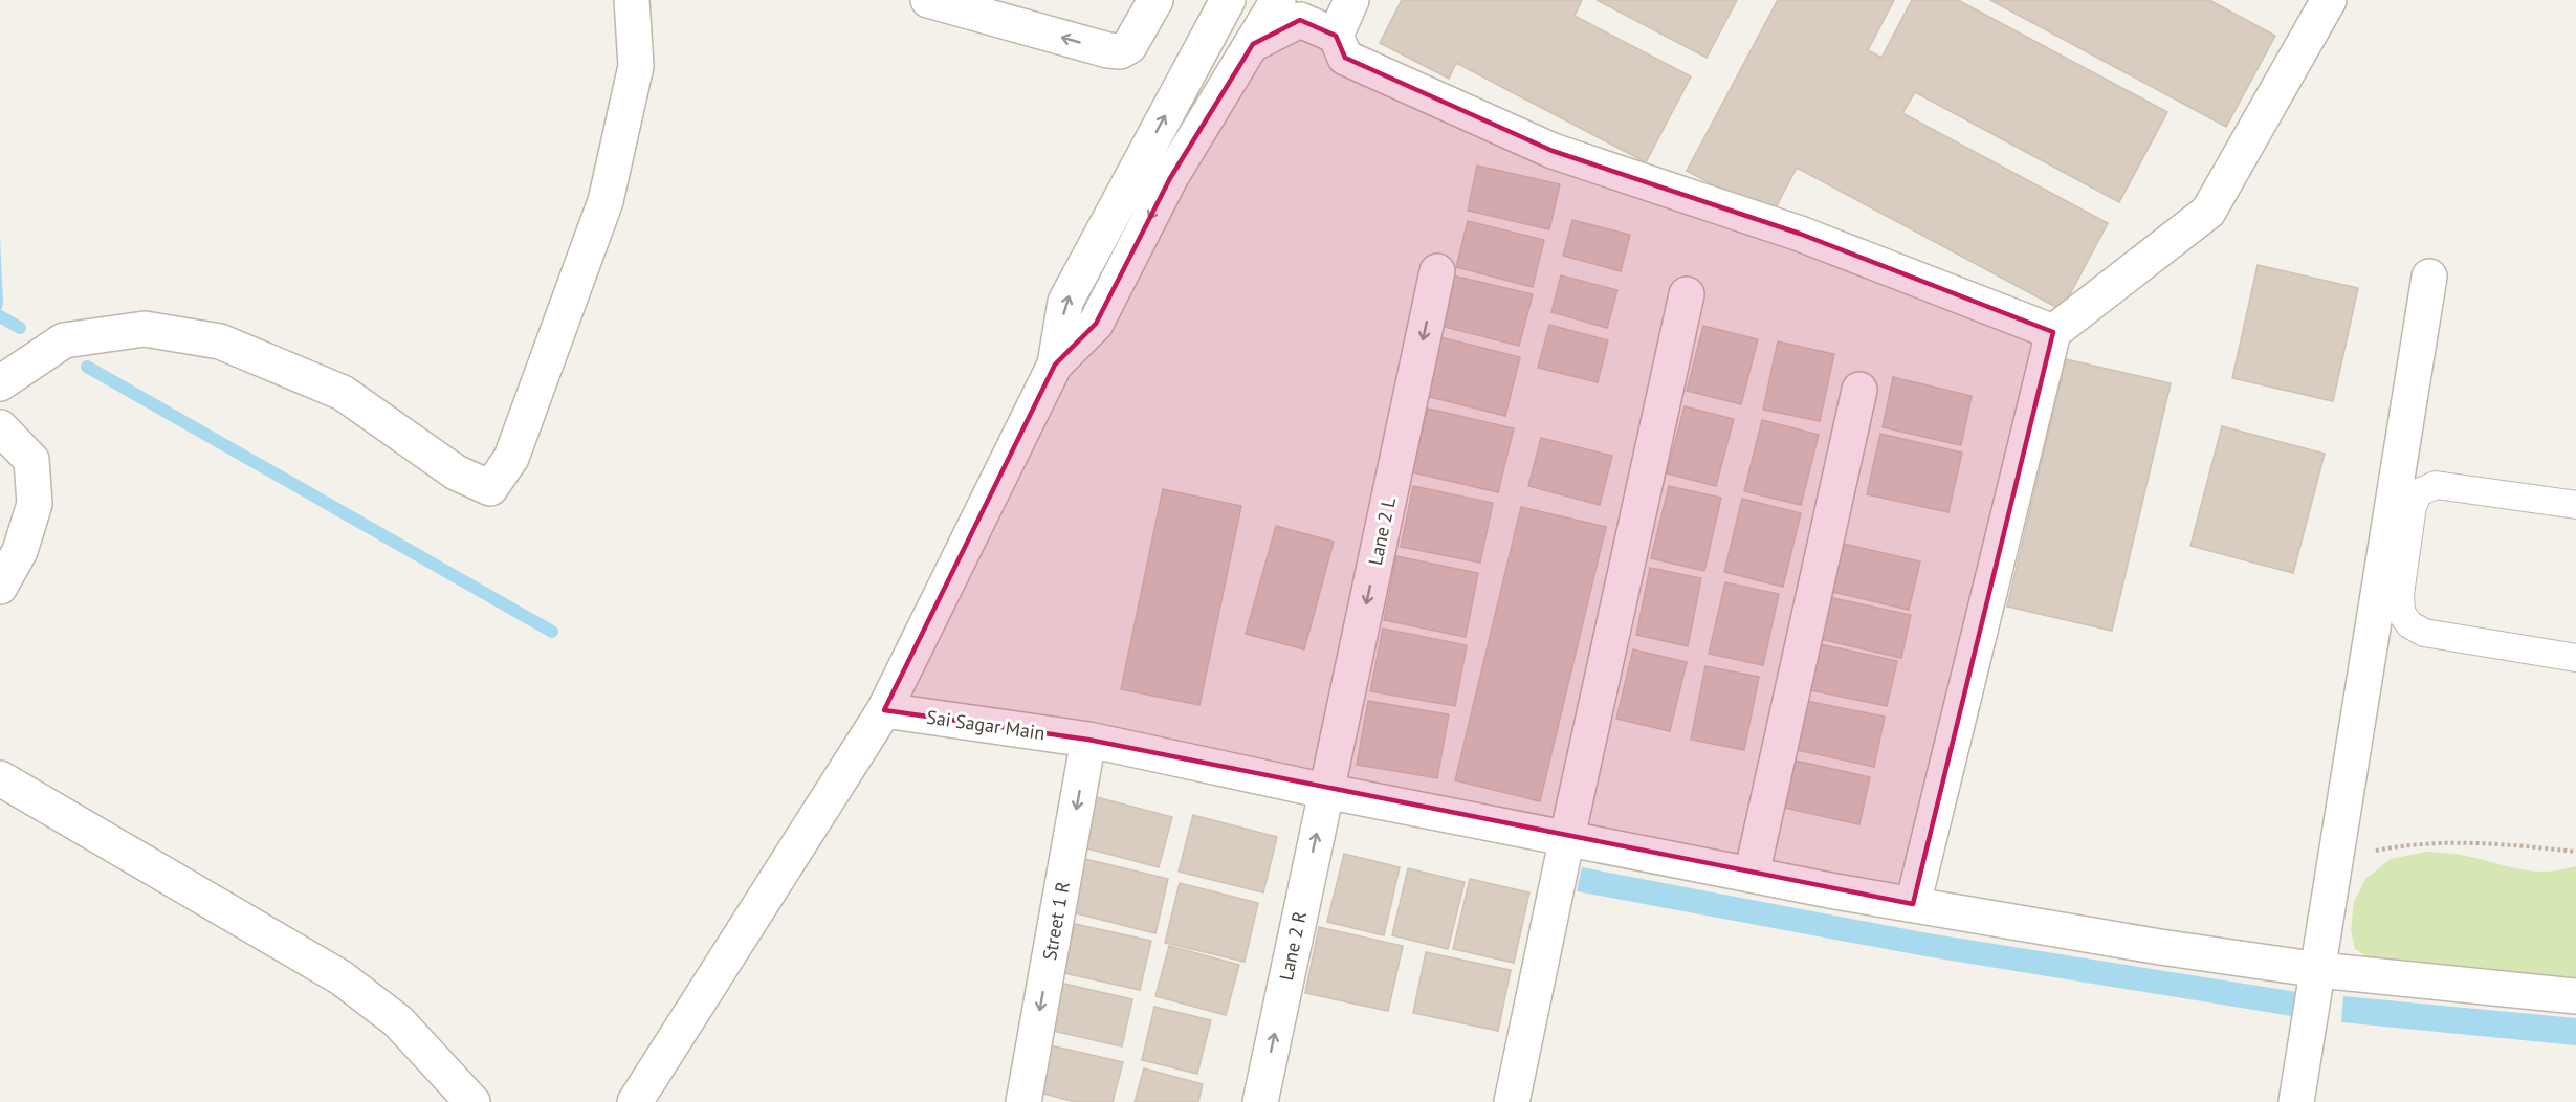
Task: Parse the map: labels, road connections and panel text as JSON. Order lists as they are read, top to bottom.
{
  "streets": {
    "street": [
      "Lane 2 L",
      "Sai Sagar Main",
      "Street 1 R",
      "Lane 2 R"
    ]
  },
  "crossings": [
    ["Lane 2 L", "Sai Sagar Main"],
    ["Lane 2 L", "Lane 2 R"],
    ["Sai Sagar Main", "Street 1 R"],
    ["Sai Sagar Main", "Lane 2 R"]
  ]
}
